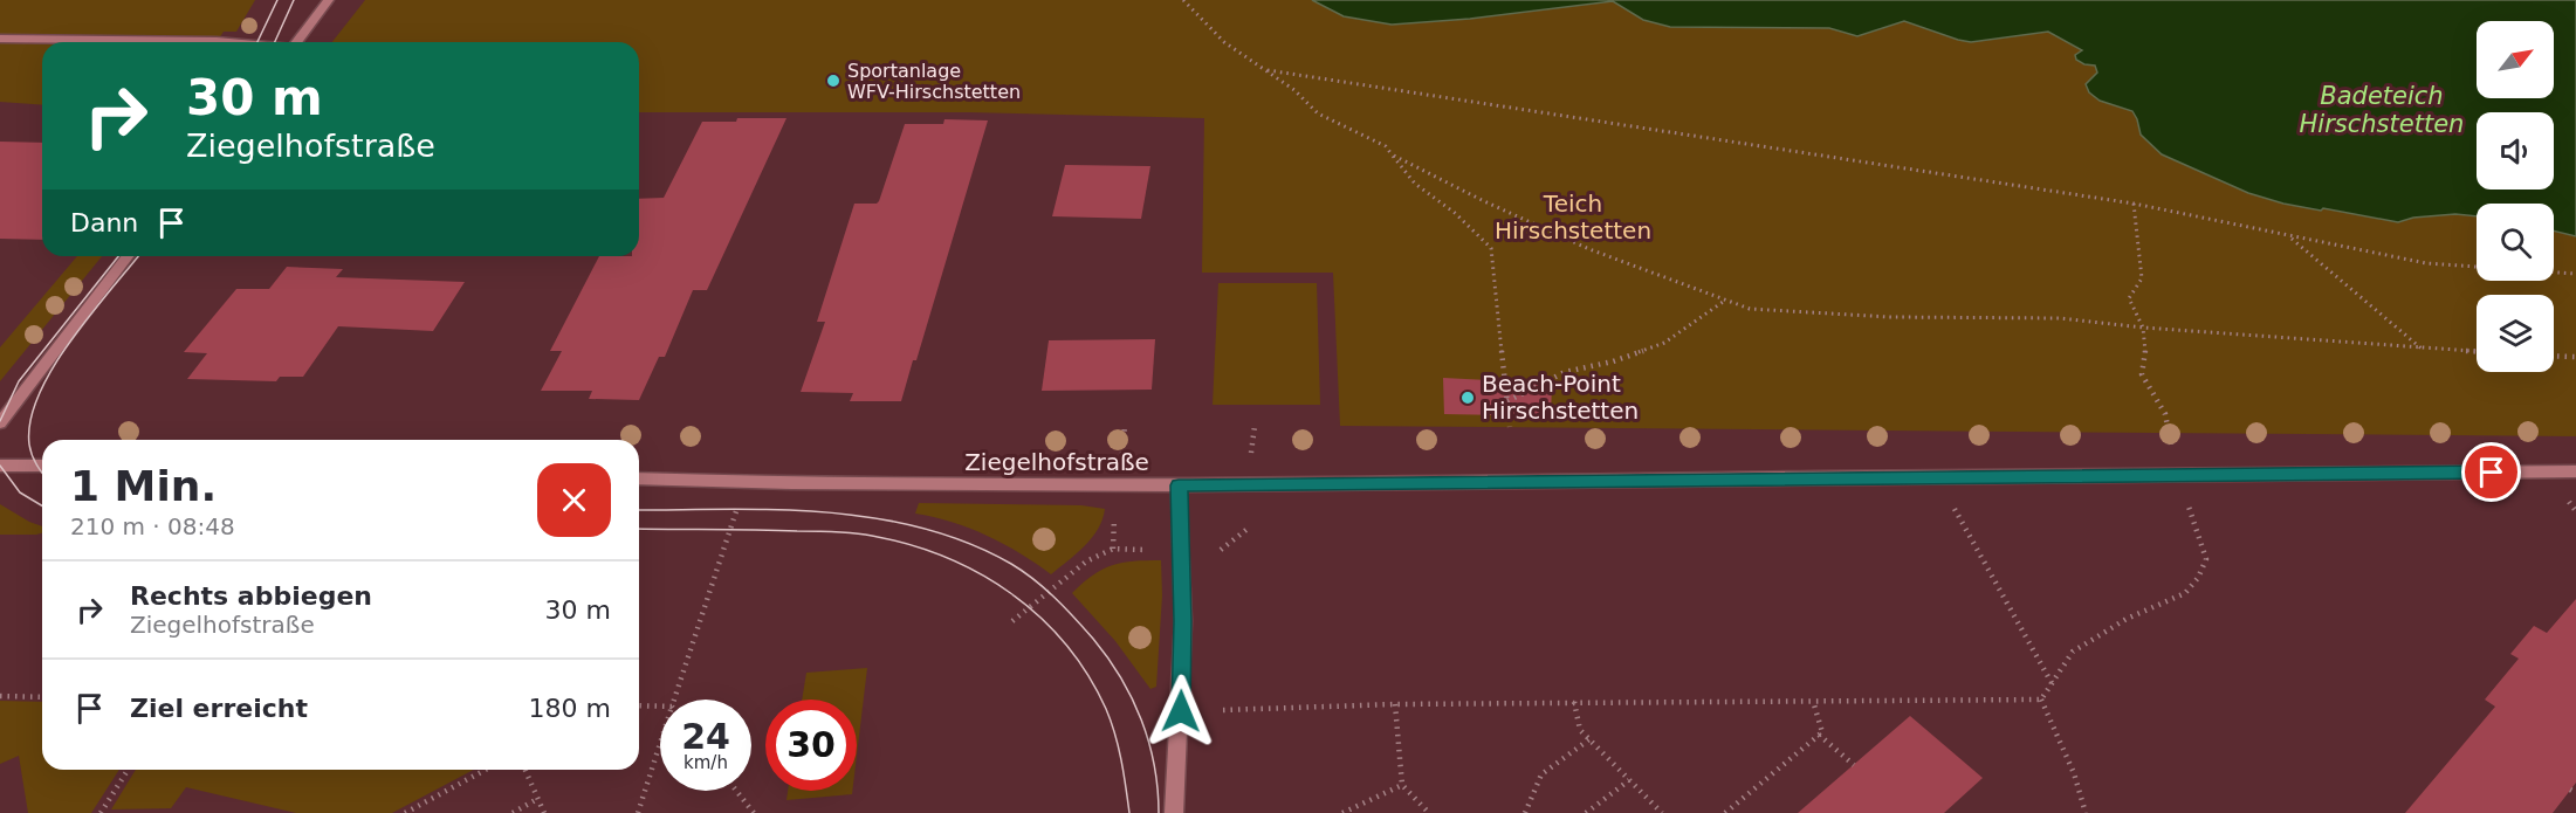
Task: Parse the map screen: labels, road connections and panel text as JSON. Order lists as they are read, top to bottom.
{
  "streets": {
    "street": ["Ziegelhofstraße"]
  },
  "water": ["Badeteich Hirschstetten"],
  "parks": ["Teich Hirschstetten"],
  "places": ["Sportanlage WFV-Hirschstetten", "Beach-Point Hirschstetten"],
  "north": "top right",
  "page": {
    "turn": ["30 m", "Ziegelhofstraße"],
    "then": "Dann",
    "heading": ["1 Min.", "210 m · 08:48"],
    "list": [
      {
        "name": "Rechts abbiegen",
        "note": "Ziegelhofstraße",
        "value": "30 m"
      },
      {
        "name": "Ziel erreicht",
        "value": "180 m"
      }
    ],
    "speed": "24 km/h",
    "limit": "30"
  }
}
